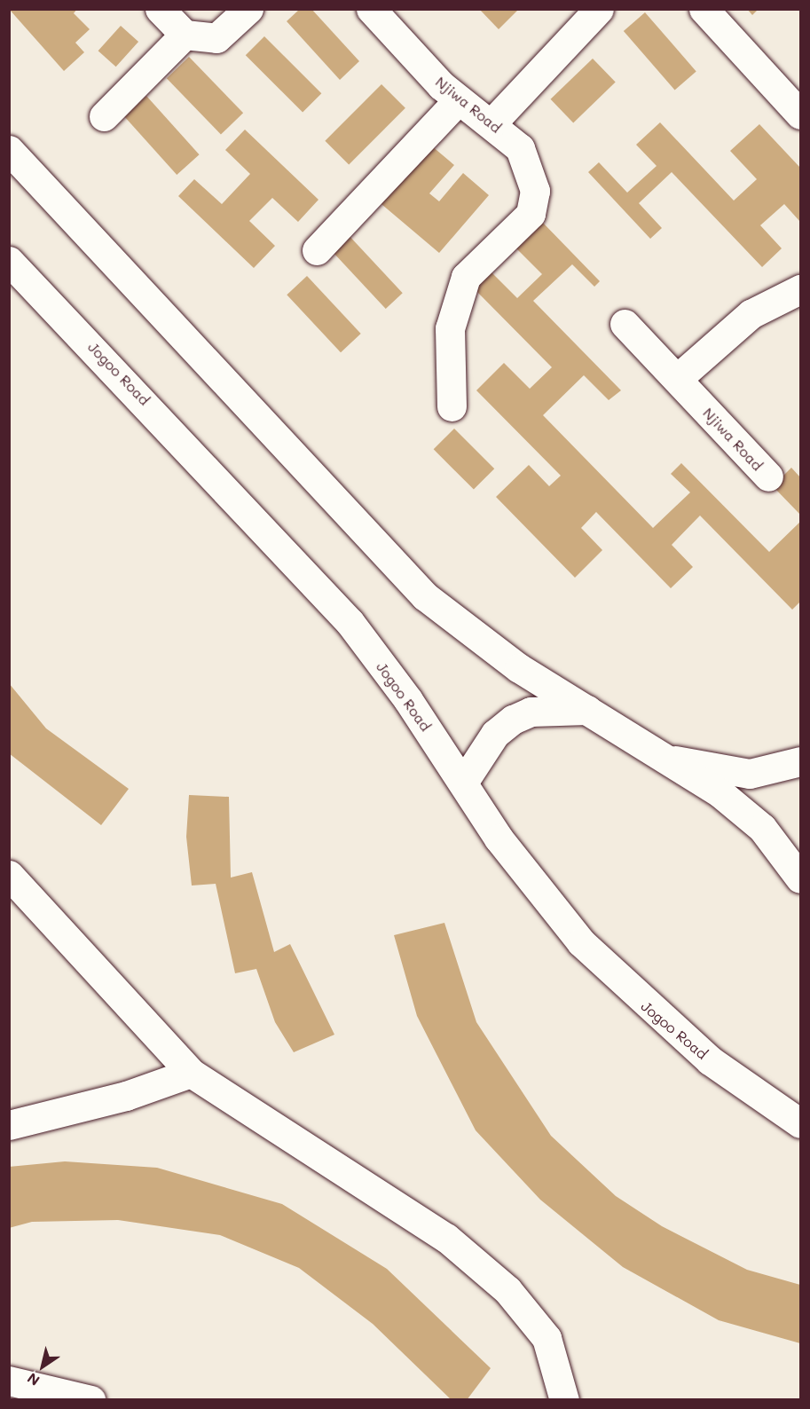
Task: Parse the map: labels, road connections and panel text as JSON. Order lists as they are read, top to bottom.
{
  "streets": {
    "street": ["Njiwa Road", "Jogoo Road"]
  },
  "north": "bottom left"
}
